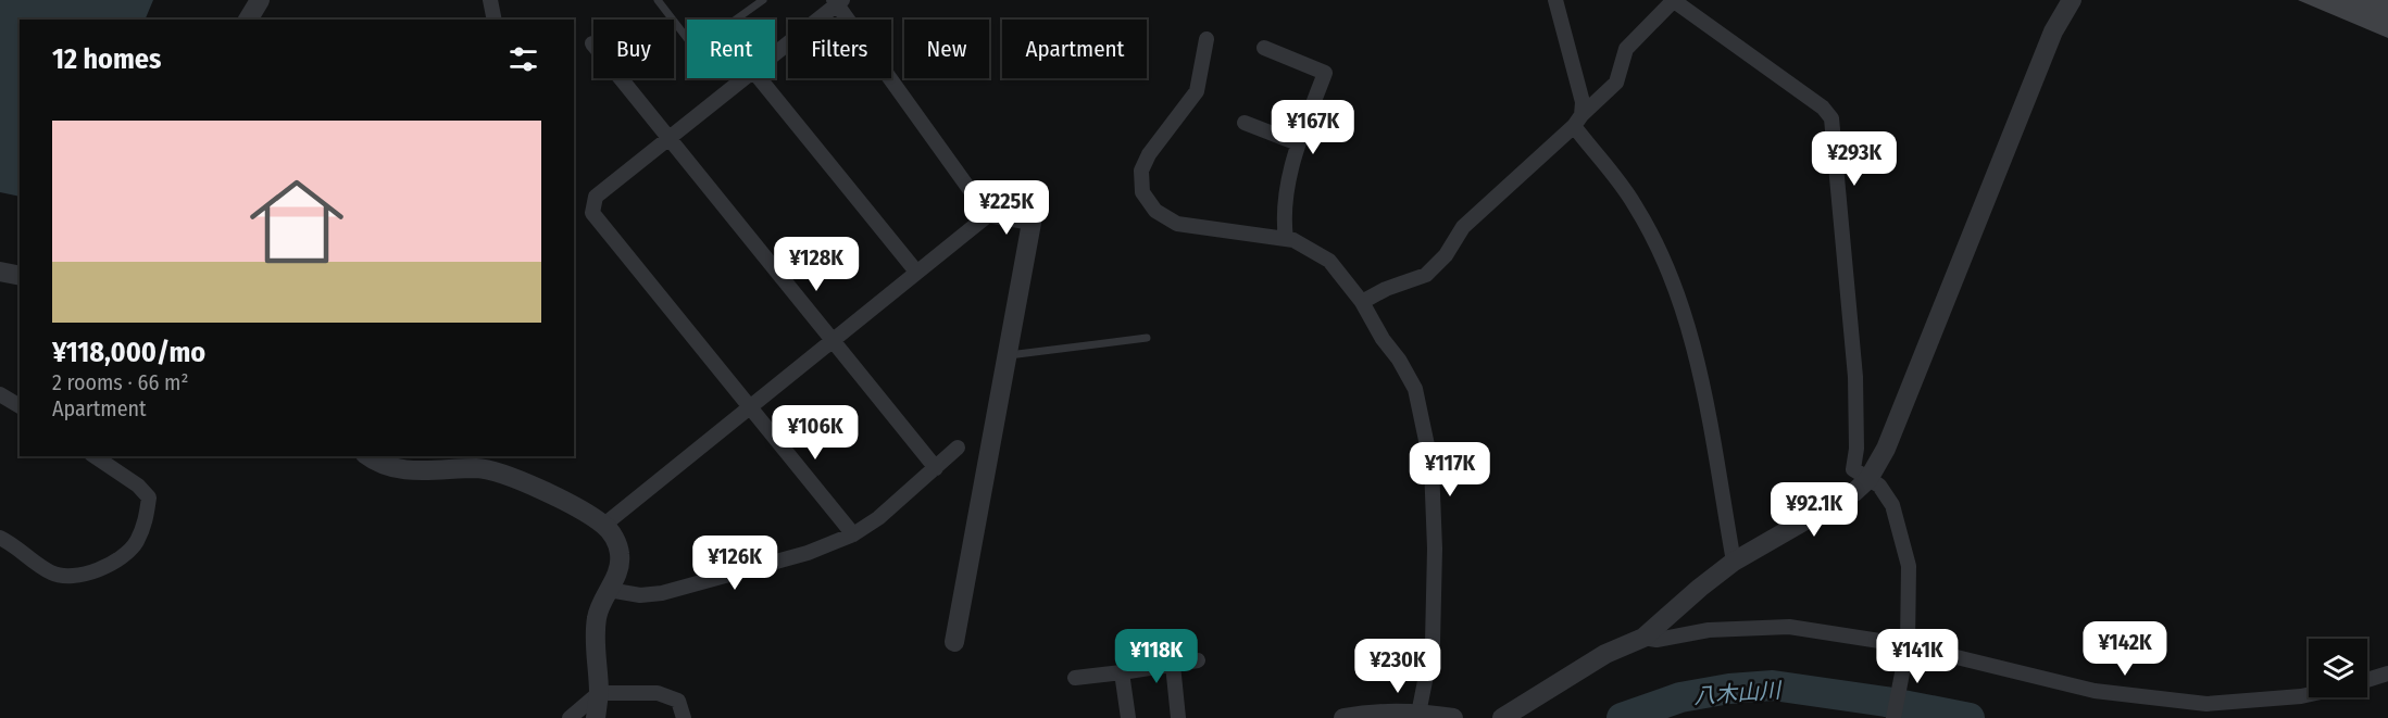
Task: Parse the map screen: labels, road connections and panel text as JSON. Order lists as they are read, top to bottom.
{
  "water": ["八木山川"],
  "page": {
    "chip": [
      "Buy",
      "Rent",
      "Filters",
      "New",
      "Apartment"
    ],
    "heading": "12 homes",
    "list": [
      {
        "name": "¥118,000/mo",
        "note": "2 rooms · 66 m² · Apartment"
      }
    ],
    "price": [
      "¥167K",
      "¥293K",
      "¥225K",
      "¥128K",
      "¥106K",
      "¥117K",
      "¥92.1K",
      "¥126K",
      "¥142K",
      "¥118K",
      "¥141K",
      "¥230K"
    ]
  }
}
